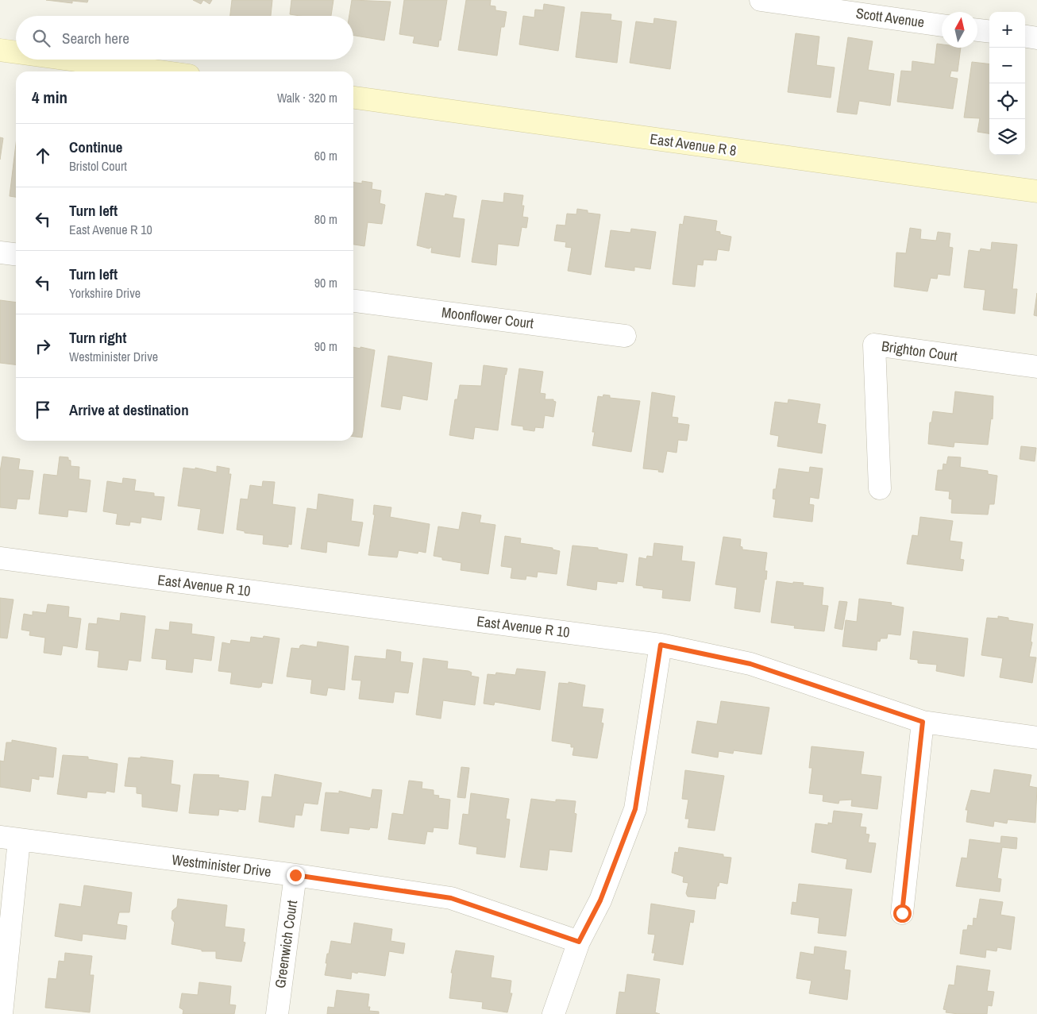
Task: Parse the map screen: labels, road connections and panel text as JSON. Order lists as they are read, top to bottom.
{
  "streets": {
    "street": [
      "Scott Avenue",
      "East Avenue R 8",
      "Moonflower Court",
      "Brighton Court",
      "East Avenue R 10",
      "Westminister Drive",
      "Greenwich Court"
    ]
  },
  "crossings": [
    ["Westminister Drive", "Greenwich Court"]
  ],
  "north": "top",
  "page": {
    "map_buttons": ["+", "−"],
    "search": "Search here",
    "heading": ["4 min", "Walk · 320 m"],
    "list": [
      ["Continue", "Bristol Court", "60 m"],
      ["Turn left", "East Avenue R 10", "80 m"],
      ["Turn left", "Yorkshire Drive", "90 m"],
      ["Turn right", "Westminister Drive", "90 m"],
      "Arrive at destination"
    ]
  }
}
